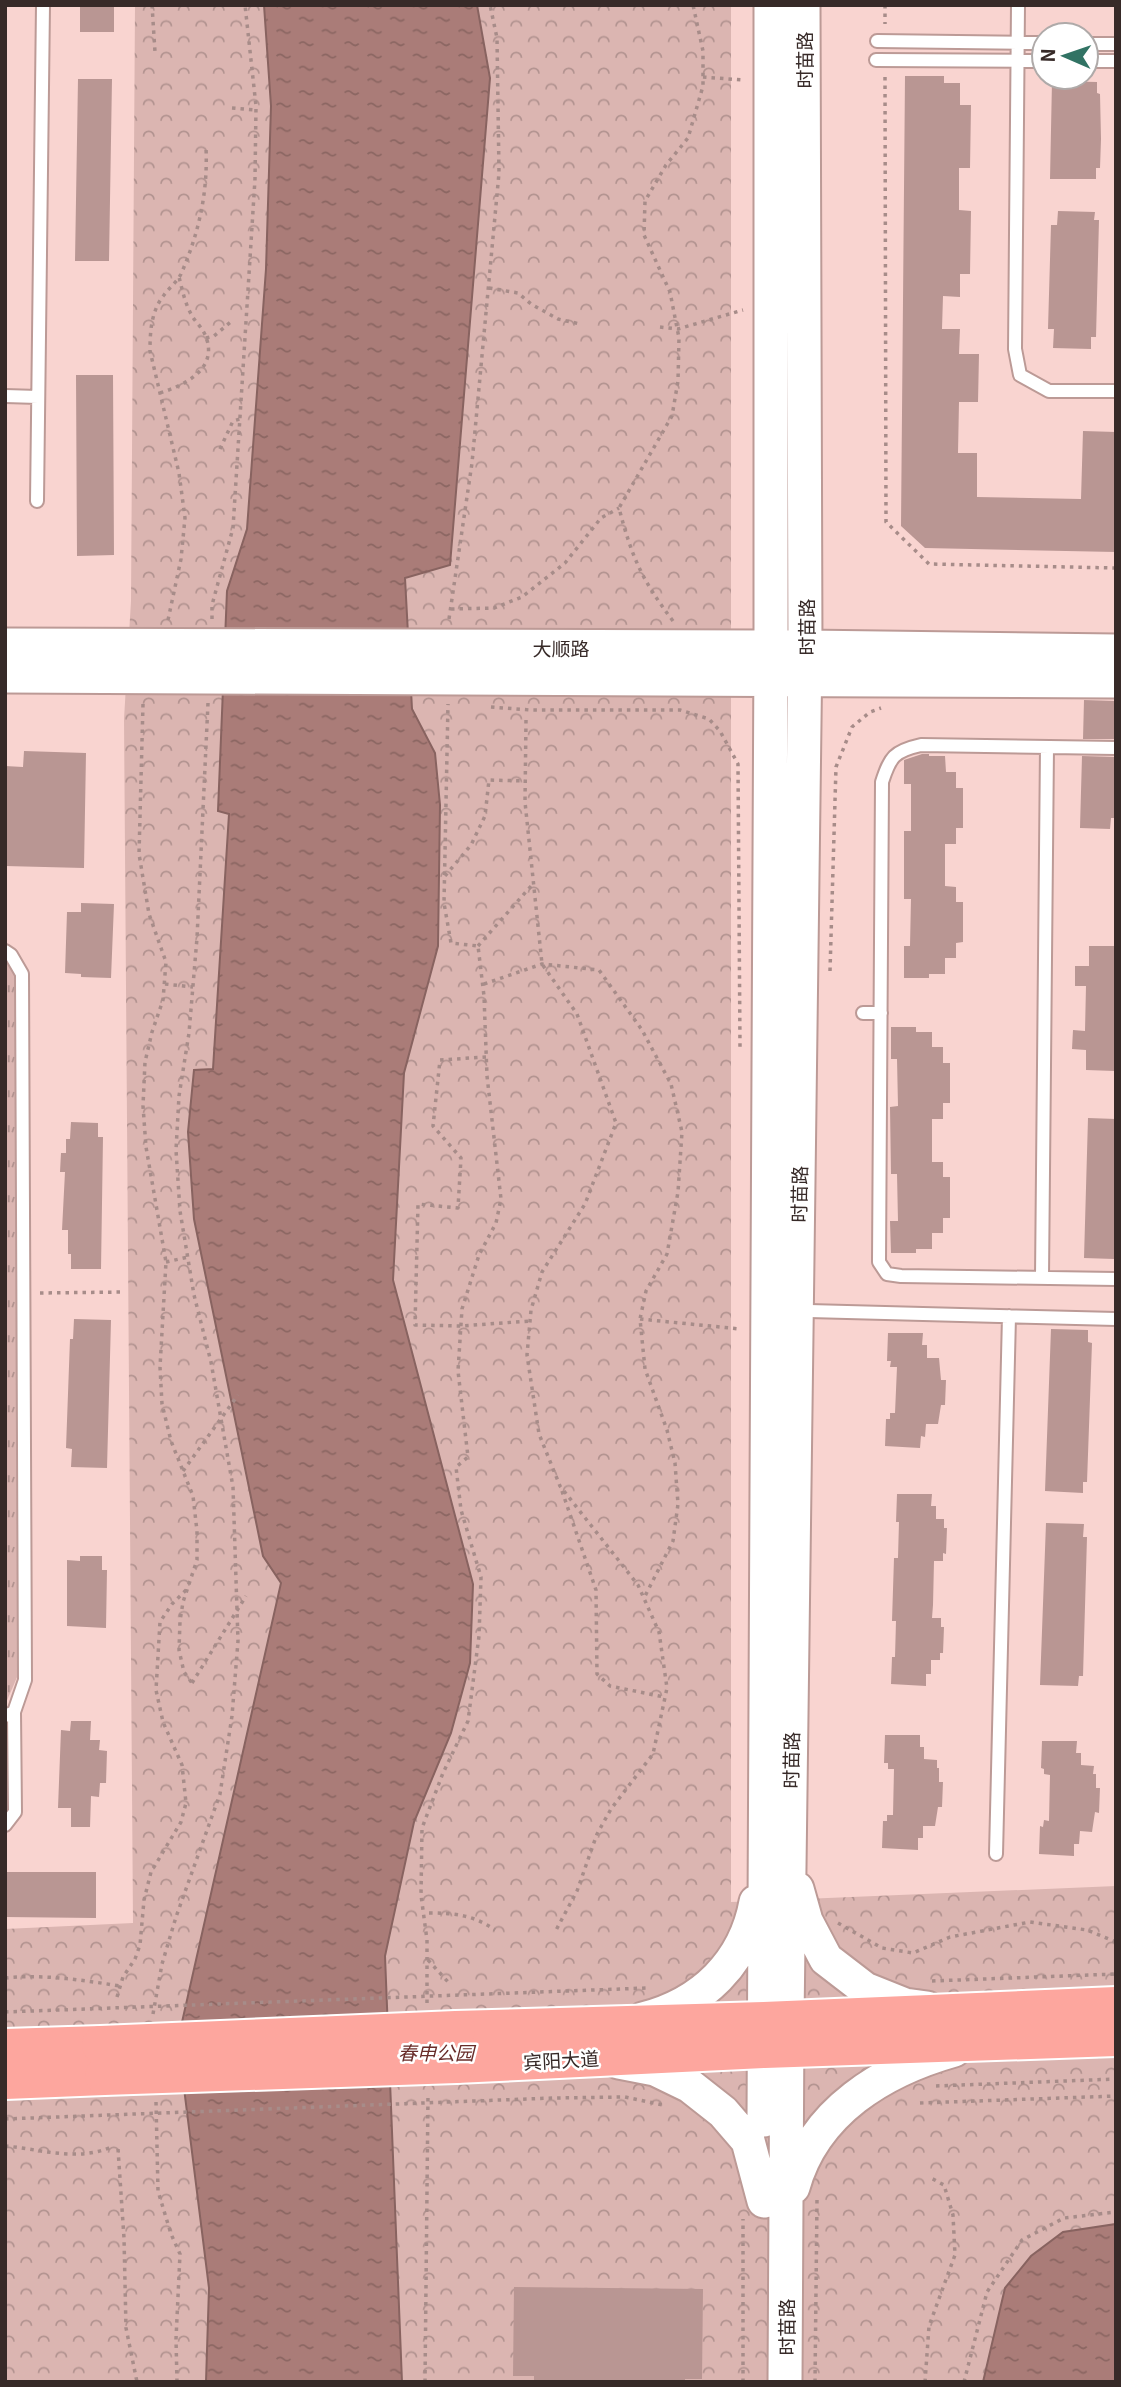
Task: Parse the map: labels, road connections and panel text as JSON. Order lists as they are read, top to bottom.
{
  "streets": {
    "highway": ["宾阳大道"],
    "street": ["时苗路", "大顺路"]
  },
  "crossings": [
    ["时苗路", "大顺路"],
    ["时苗路", "宾阳大道"]
  ],
  "parks": ["春申公园"],
  "north": "left"
}
